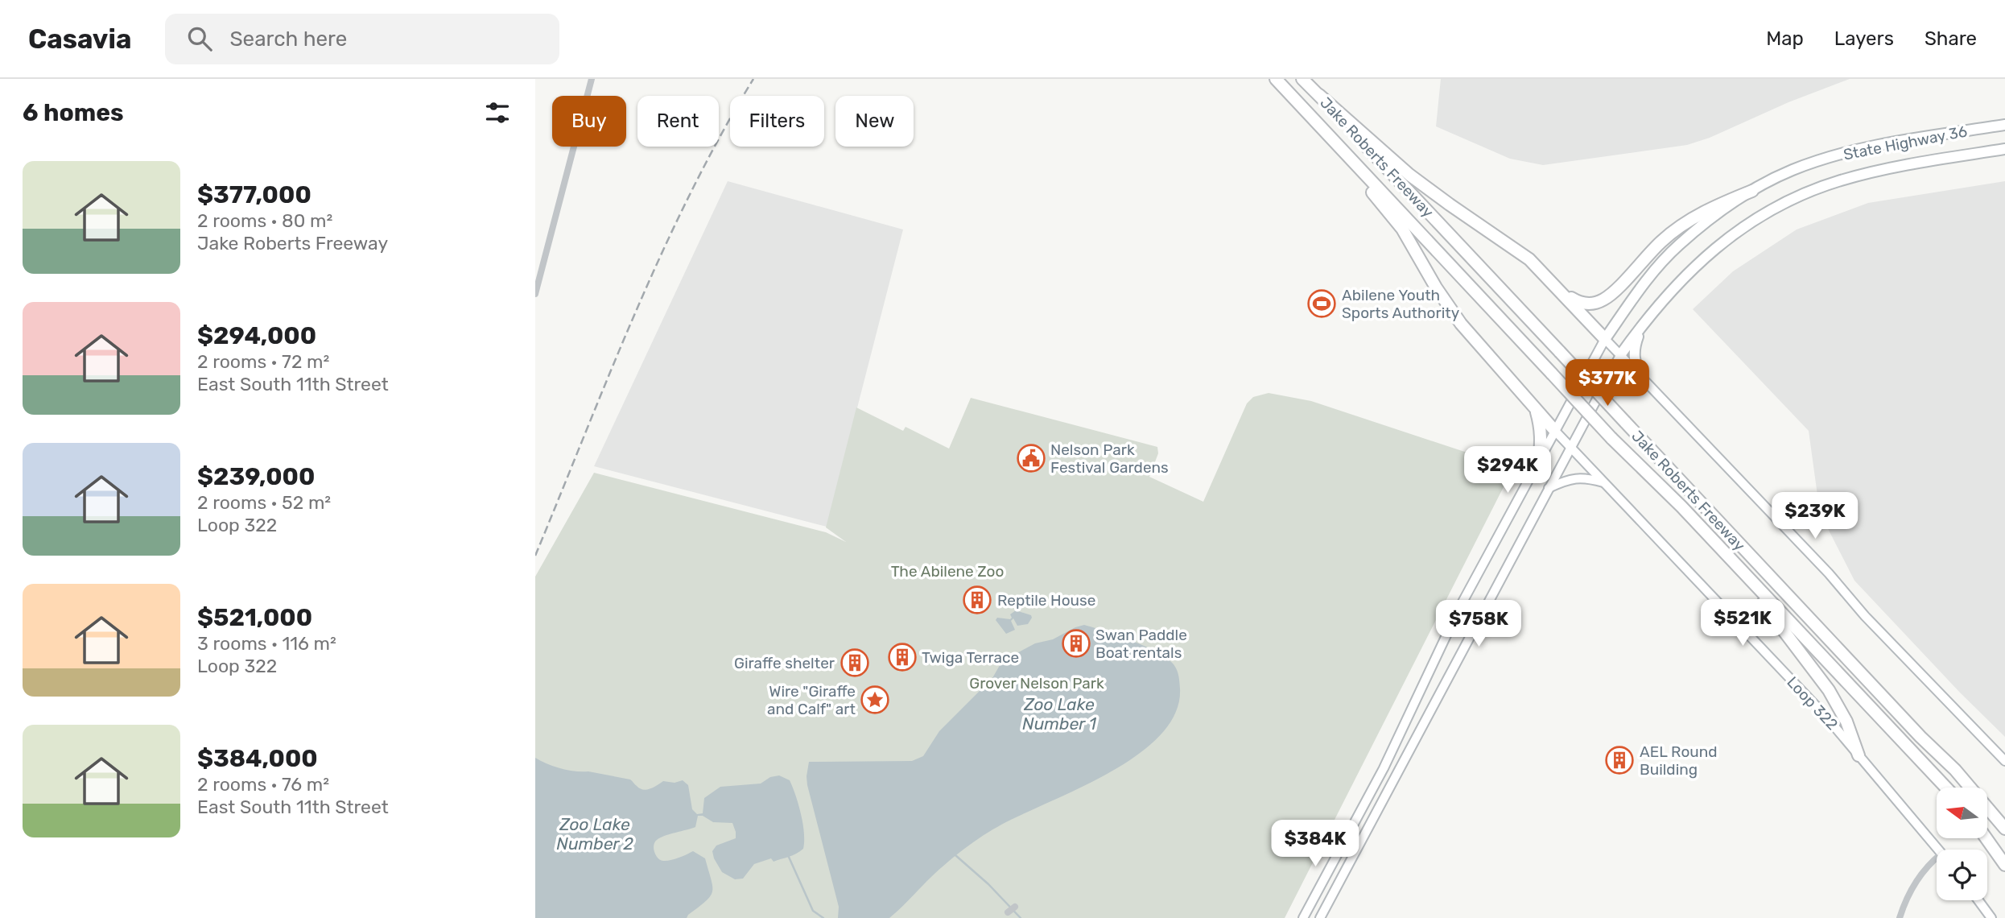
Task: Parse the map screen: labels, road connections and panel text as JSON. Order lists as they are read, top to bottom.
{
  "streets": {
    "highway": ["Jake Roberts Freeway"],
    "main road": ["State Highway 36", "Loop 322"]
  },
  "water": ["Zoo Lake Number 1", "Zoo Lake Number 2"],
  "parks": ["The Abilene Zoo", "Grover Nelson Park"],
  "places": {
    "sports": ["Abilene Youth Sports Authority"],
    "public building": ["Nelson Park Festival Gardens"],
    "building": [
      "Reptile House",
      "Swan Paddle Boat rentals",
      "Twiga Terrace",
      "Giraffe shelter",
      "AEL Round Building"
    ],
    "place": ["Wire \"Giraffe and Calf\" art"]
  },
  "north": "left",
  "page": {
    "header": "Casavia",
    "search": "Search here",
    "nav": ["Map", "Layers", "Share"],
    "heading": "6 homes",
    "chip": [
      "Buy",
      "Rent",
      "Filters",
      "New"
    ],
    "list": [
      {
        "name": "$377,000",
        "note": "2 rooms · 80 m² · Jake Roberts Freeway"
      },
      {
        "name": "$294,000",
        "note": "2 rooms · 72 m² · East South 11th Street"
      },
      {
        "name": "$239,000",
        "note": "2 rooms · 52 m² · Loop 322"
      },
      {
        "name": "$521,000",
        "note": "3 rooms · 116 m² · Loop 322"
      },
      {
        "name": "$384,000",
        "note": "2 rooms · 76 m² · East South 11th Street"
      }
    ],
    "price": [
      "$377K",
      "$294K",
      "$239K",
      "$521K",
      "$758K",
      "$384K"
    ]
  }
}
